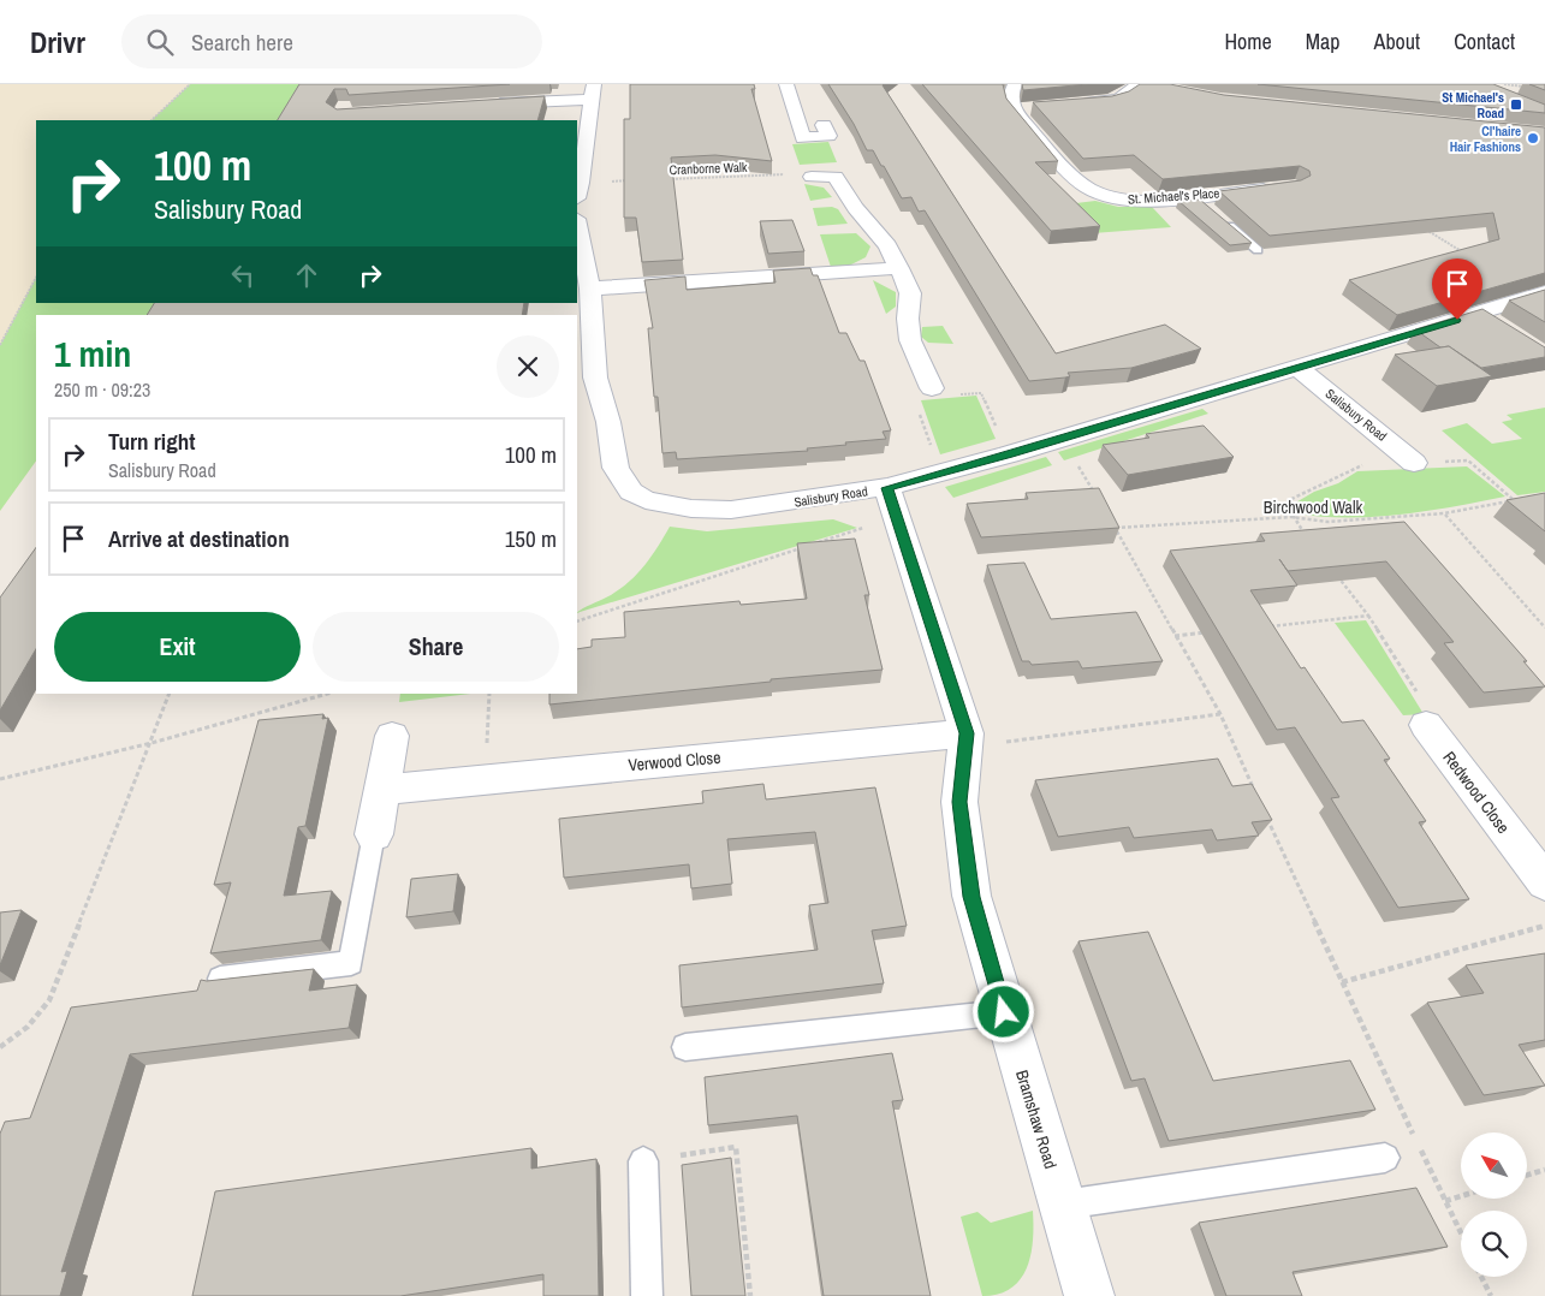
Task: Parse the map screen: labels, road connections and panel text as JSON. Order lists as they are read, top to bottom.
{
  "streets": {
    "street": [
      "St. Michael's Place",
      "Salisbury Road",
      "Verwood Close",
      "Redwood Close",
      "Bramshaw Road"
    ],
    "path": ["Cranborne Walk", "Birchwood Walk"]
  },
  "crossings": [
    ["Salisbury Road", "Bramshaw Road"],
    ["Verwood Close", "Bramshaw Road"]
  ],
  "places": {
    "transit": ["St Michael's Road"],
    "other": ["Cl'haire Hair Fashions"]
  },
  "north": "top left",
  "page": {
    "header": "Drivr",
    "search": "Search here",
    "nav": [
      "Home",
      "Map",
      "About",
      "Contact"
    ],
    "turn": ["100 m", "Salisbury Road"],
    "heading": ["1 min", "250 m · 09:23"],
    "list": [
      {
        "name": "Turn right",
        "note": "Salisbury Road",
        "value": "100 m"
      },
      {
        "name": "Arrive at destination",
        "value": "150 m"
      }
    ],
    "buttons": ["Exit", "Share"]
  }
}
